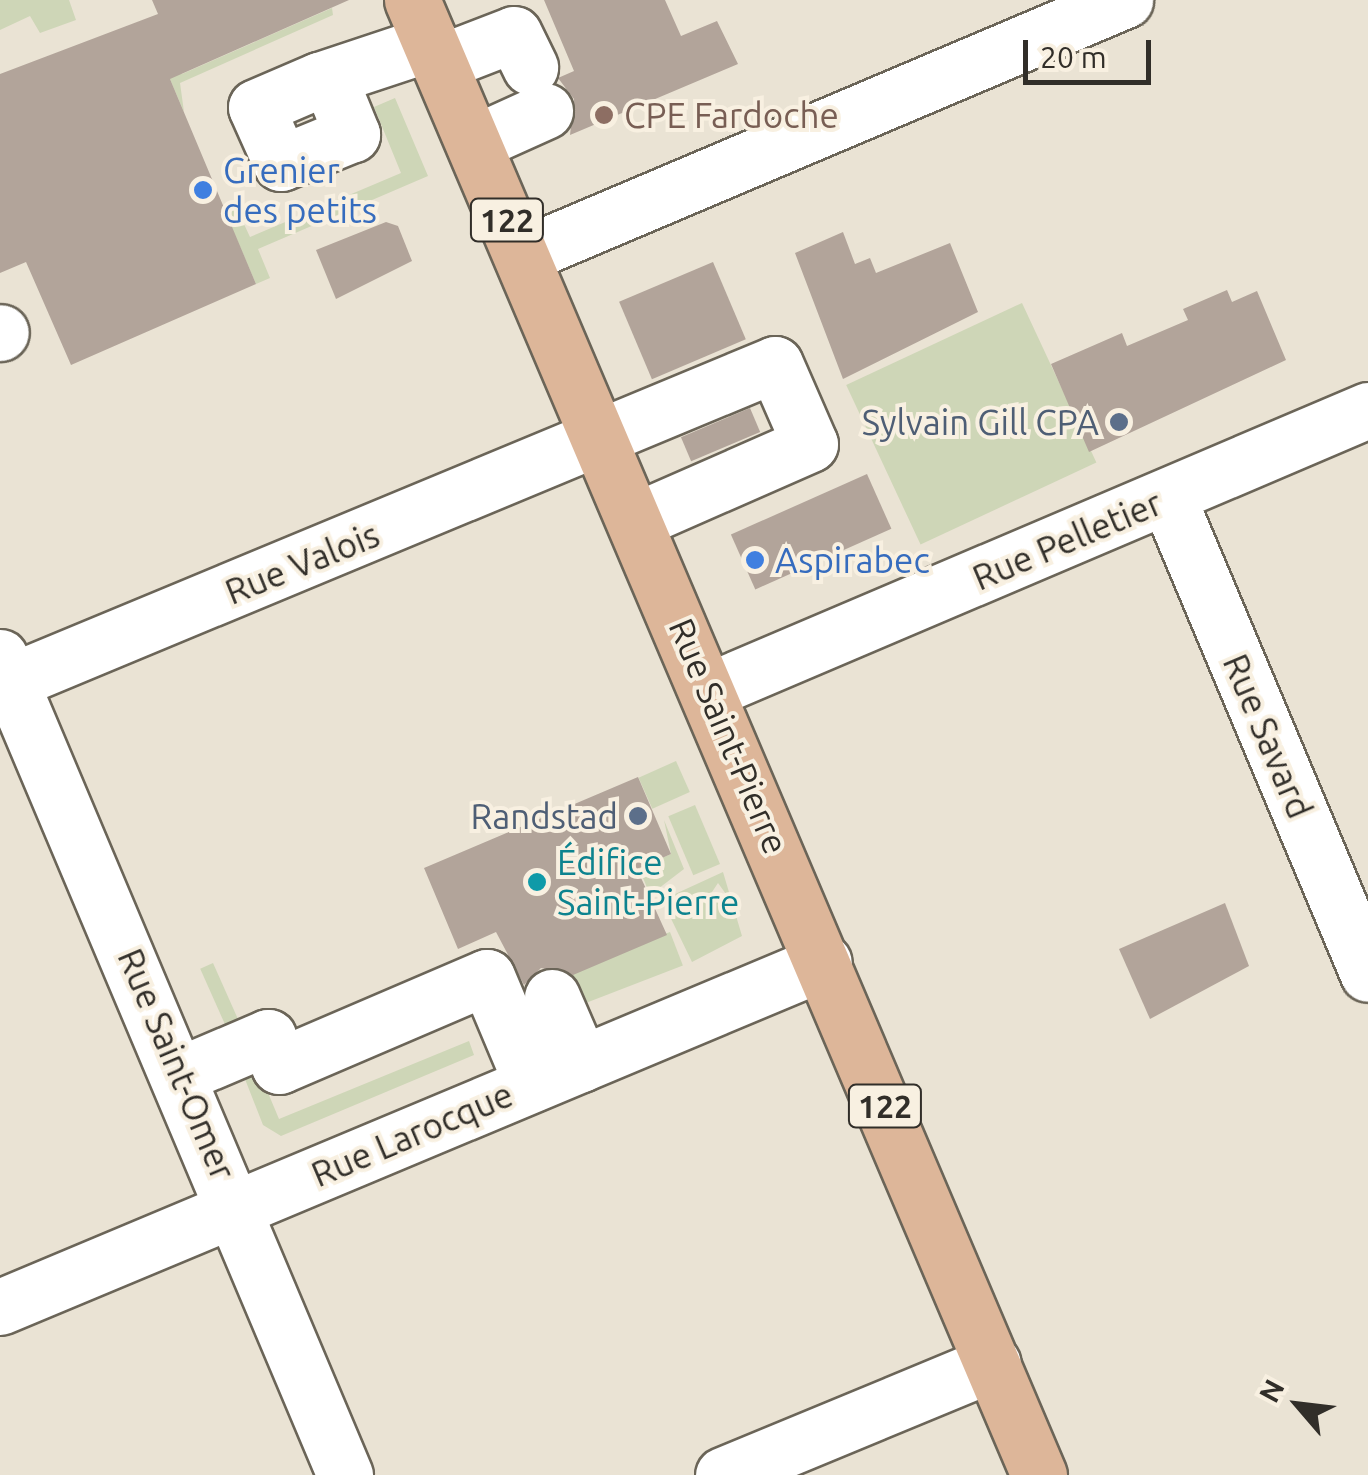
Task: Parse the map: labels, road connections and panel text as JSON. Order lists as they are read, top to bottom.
{
  "streets": {
    "main road": ["122", "Rue Saint-Pierre"],
    "street": [
      "Rue Pelletier",
      "Rue Valois",
      "Rue Savard",
      "Rue Saint-Omer",
      "Rue Larocque"
    ]
  },
  "crossings": [
    ["Rue Pelletier", "Rue Saint-Pierre"],
    ["Rue Pelletier", "Rue Savard"],
    ["Rue Valois", "Rue Saint-Pierre"],
    ["Rue Valois", "Rue Saint-Omer"],
    ["Rue Saint-Pierre", "Rue Larocque"],
    ["Rue Saint-Omer", "Rue Larocque"]
  ],
  "places": [
    "CPE Fardoche",
    "Grenier des petits",
    "Sylvain Gill CPA",
    "Aspirabec",
    "Randstad",
    "Édifice Saint-Pierre"
  ],
  "scale_bar": "20 m",
  "north": "top left"
}
